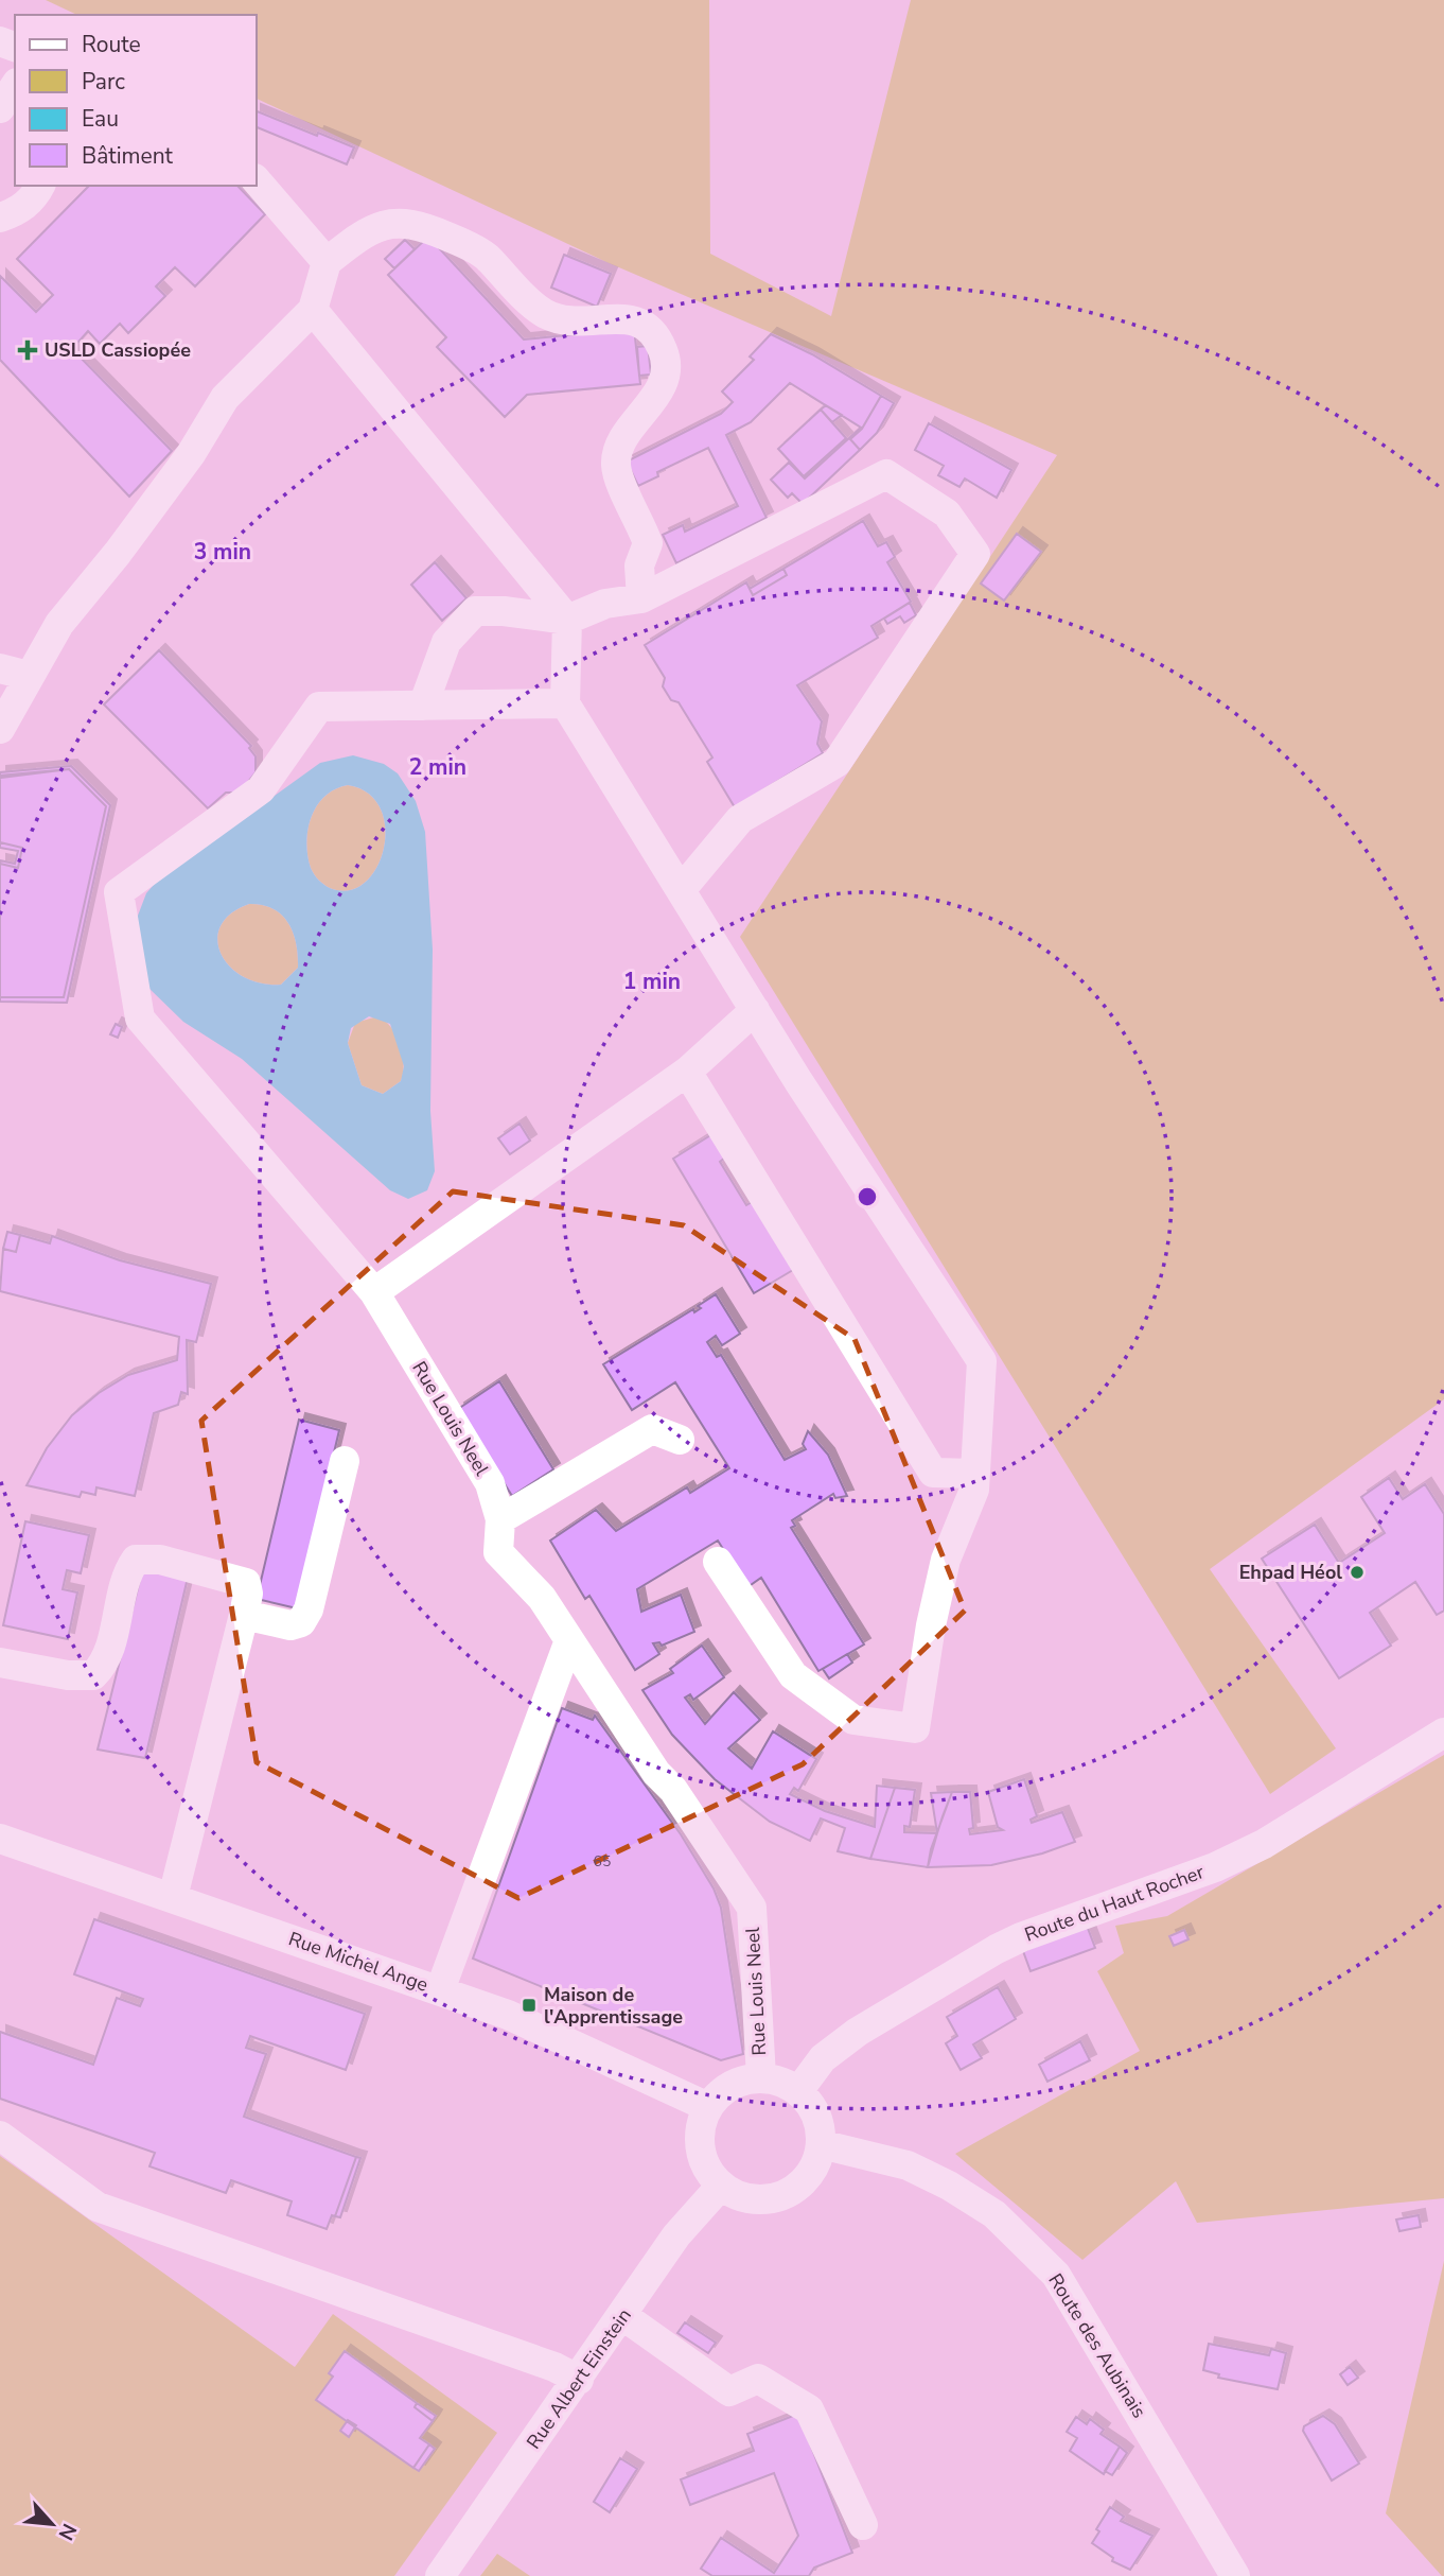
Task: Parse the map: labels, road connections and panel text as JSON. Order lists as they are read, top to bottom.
{
  "streets": {
    "street": [
      "Rue Louis Neel",
      "Route du Haut Rocher",
      "Rue Michel Ange",
      "Route des Aubinais",
      "Rue Albert Einstein"
    ]
  },
  "crossings": [
    ["Rue Louis Neel", "Route du Haut Rocher"],
    ["Rue Louis Neel", "Rue Michel Ange"],
    ["Rue Louis Neel", "Route des Aubinais"],
    ["Rue Louis Neel", "Rue Albert Einstein"],
    ["Route du Haut Rocher", "Rue Michel Ange"],
    ["Route du Haut Rocher", "Route des Aubinais"],
    ["Route du Haut Rocher", "Rue Albert Einstein"],
    ["Rue Michel Ange", "Route des Aubinais"],
    ["Rue Michel Ange", "Rue Albert Einstein"],
    ["Route des Aubinais", "Rue Albert Einstein"]
  ],
  "places": {
    "health": ["USLD Cassiopée"],
    "other": ["Ehpad Héol"],
    "transit": ["Maison de l'Apprentissage"]
  },
  "house_numbers": ["65"],
  "legend": [
    "Route",
    "Parc",
    "Eau",
    "Bâtiment"
  ],
  "north": "bottom right",
  "rings": ["3 min", "2 min", "1 min"]
}
